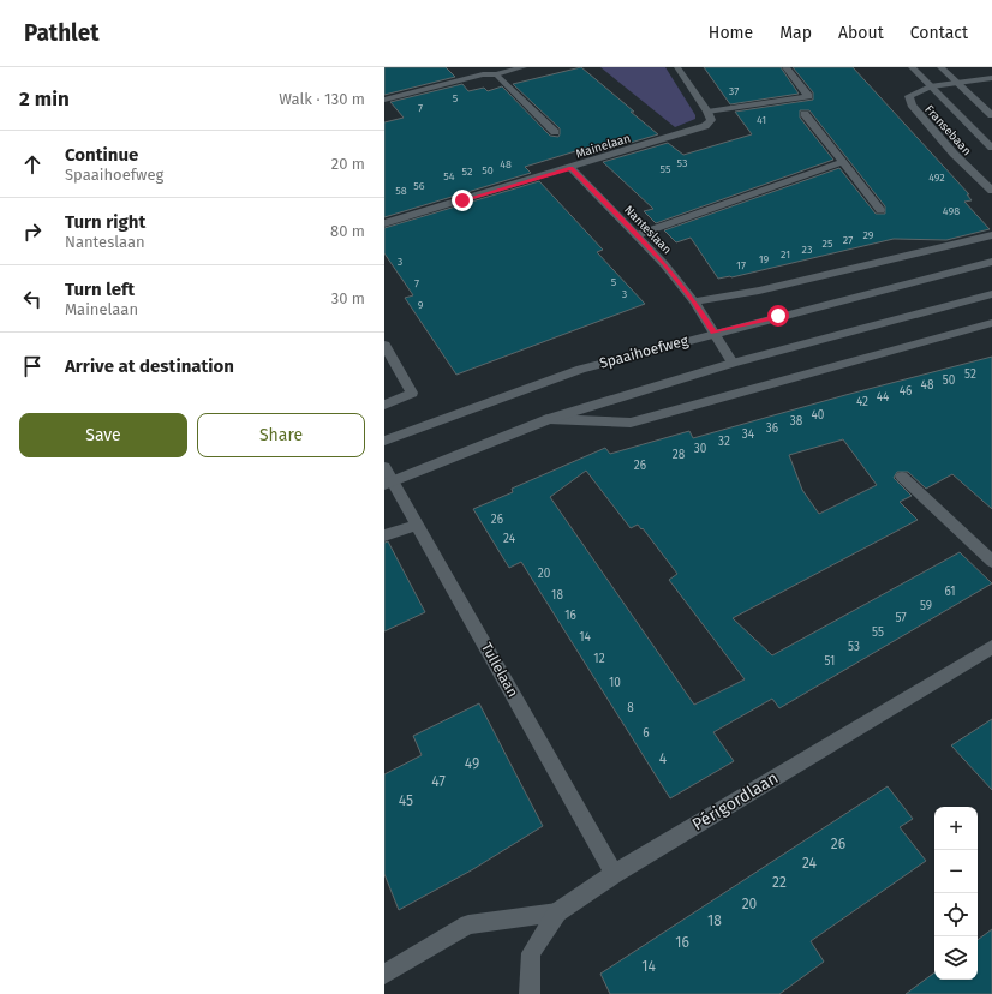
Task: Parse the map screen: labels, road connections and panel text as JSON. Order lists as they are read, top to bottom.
{
  "streets": {
    "street": [
      "Fransebaan",
      "Mainelaan",
      "Nanteslaan",
      "Spaaihoefweg",
      "Tullelaan",
      "Périgordlaan"
    ]
  },
  "crossings": [
    ["Mainelaan", "Nanteslaan"],
    ["Nanteslaan", "Spaaihoefweg"],
    ["Tullelaan", "Périgordlaan"]
  ],
  "house_numbers": [
    "37",
    "5",
    "7",
    "41",
    "53",
    "48",
    "55",
    "50",
    "52",
    "54",
    "492",
    "56",
    "58",
    "498",
    "29",
    "27",
    "25",
    "23",
    "21",
    "19",
    "3",
    "17",
    "5",
    "7",
    "3",
    "9",
    "52",
    "50",
    "48",
    "46",
    "44",
    "42",
    "40",
    "38",
    "36",
    "34",
    "32",
    "30",
    "28",
    "26",
    "26",
    "24",
    "20",
    "61",
    "18",
    "59",
    "16",
    "57",
    "55",
    "14",
    "53",
    "12",
    "51",
    "10",
    "8",
    "6",
    "4",
    "49",
    "47",
    "45",
    "26",
    "24",
    "22",
    "20",
    "18",
    "16",
    "14"
  ],
  "page": {
    "header": "Pathlet",
    "nav": [
      "Home",
      "Map",
      "About",
      "Contact"
    ],
    "heading": ["2 min", "Walk · 130 m"],
    "list": [
      ["Continue", "Spaaihoefweg", "20 m"],
      ["Turn right", "Nanteslaan", "80 m"],
      ["Turn left", "Mainelaan", "30 m"],
      "Arrive at destination"
    ],
    "buttons": ["Save", "Share"],
    "map_buttons": ["+", "−"]
  }
}
